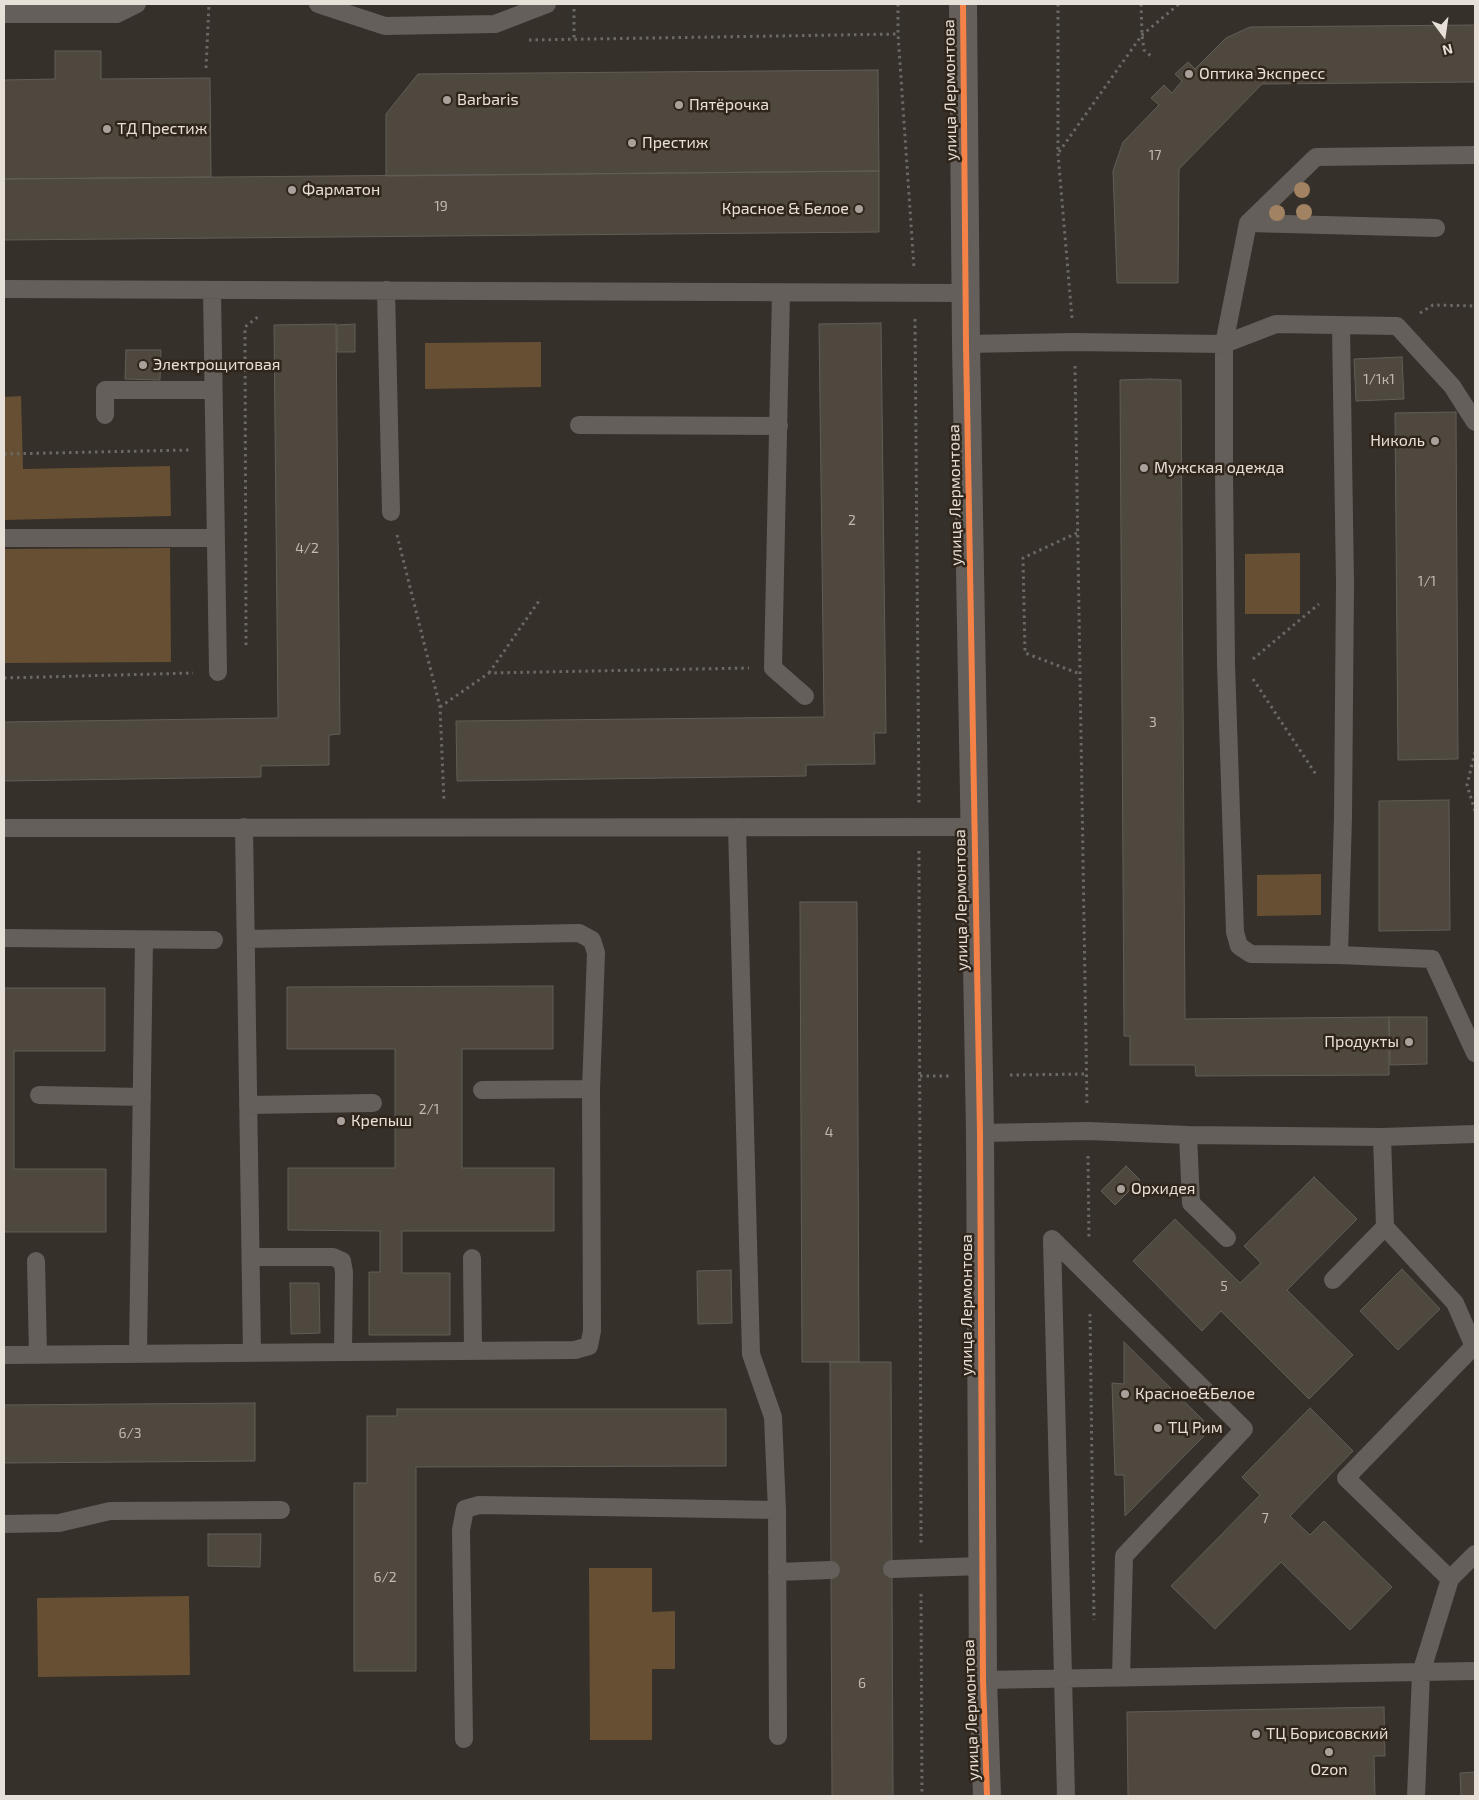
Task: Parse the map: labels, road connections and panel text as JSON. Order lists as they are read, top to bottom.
{
  "streets": {
    "street": ["улица Лермонтова"]
  },
  "places": [
    "Оптика Экспресс",
    "Barbaris",
    "Пятёрочка",
    "ТД Престиж",
    "Престиж",
    "Фарматон",
    "Красное & Белое",
    "Электрощитовая",
    "Николь",
    "Мужская одежда",
    "Продукты",
    "Крепыш",
    "Орхидея",
    "Красное&Белое",
    "ТЦ Рим",
    "ТЦ Борисовский",
    "Ozon"
  ],
  "house_numbers": [
    "17",
    "19",
    "1/1к1",
    "2",
    "4/2",
    "1/1",
    "3",
    "2/1",
    "4",
    "5",
    "6/3",
    "7",
    "6/2",
    "6"
  ],
  "north": "bottom"
}
